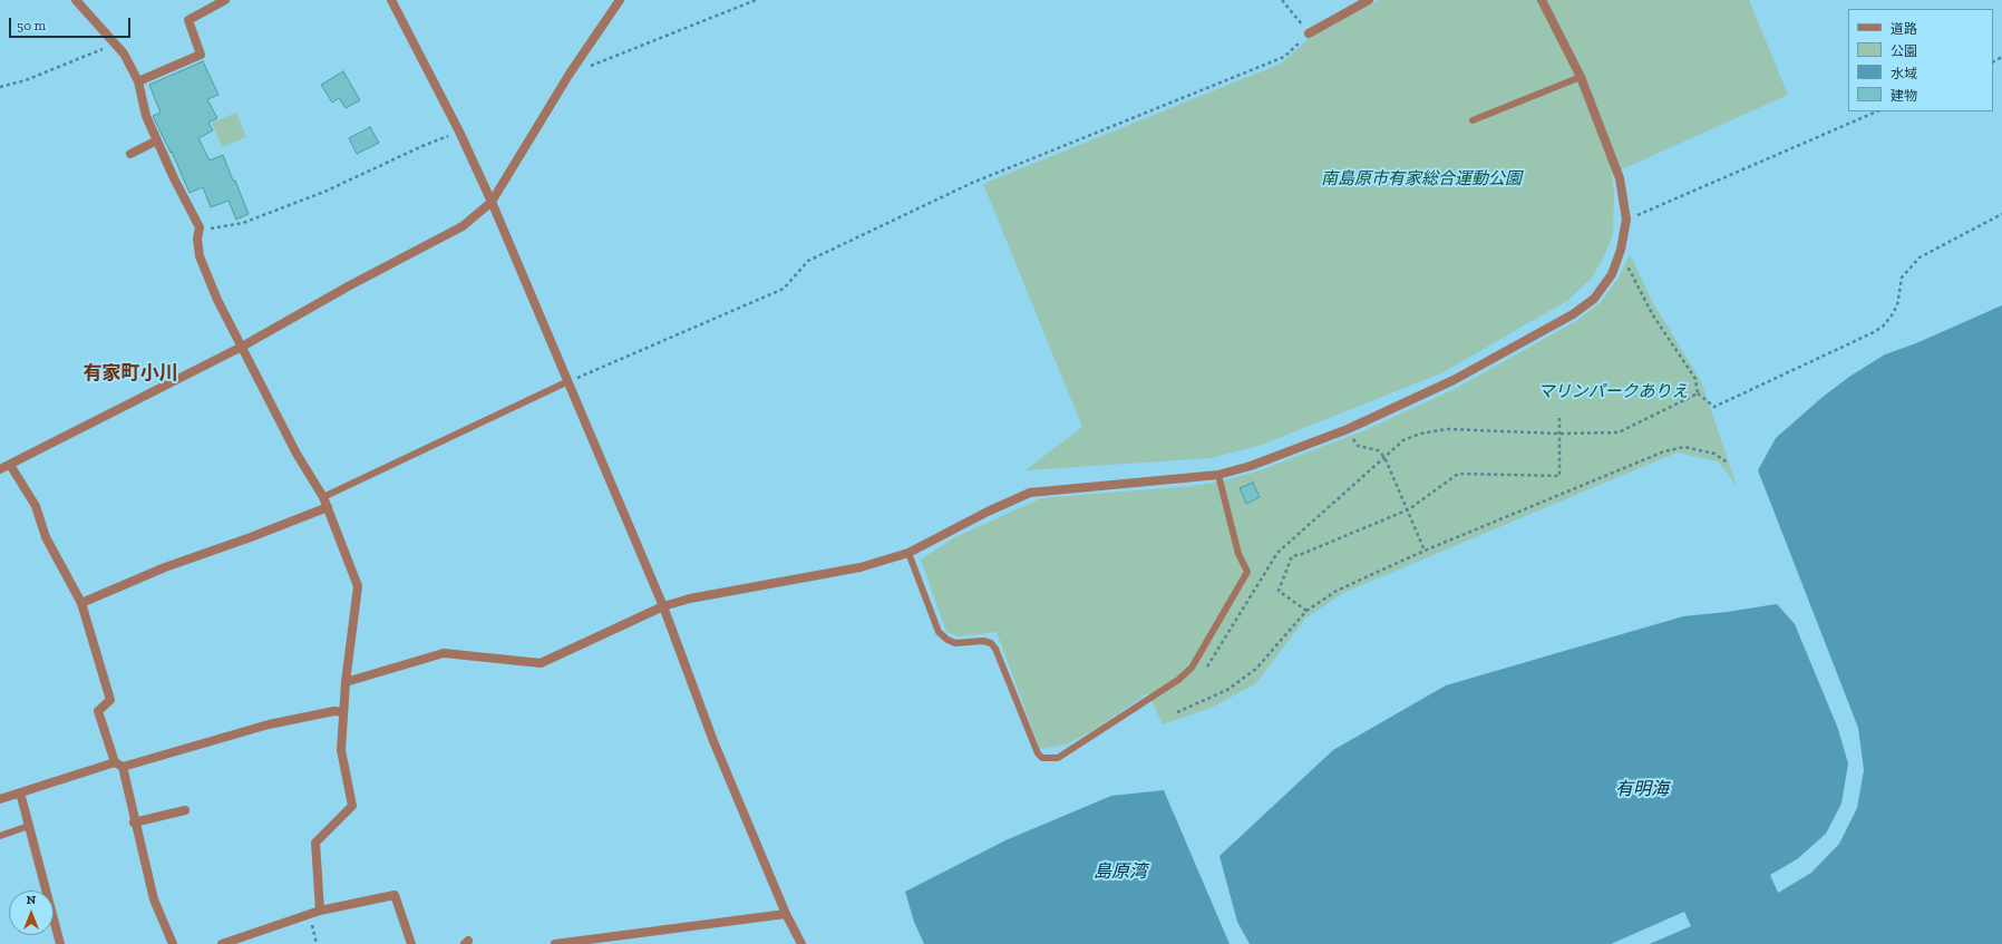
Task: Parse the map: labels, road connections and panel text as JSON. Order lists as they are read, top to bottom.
{
  "districts": ["有家町小川"],
  "water": ["有明海", "島原湾"],
  "parks": ["南島原市有家総合運動公園", "マリンパークありえ"],
  "legend": [
    "道路",
    "公園",
    "水域",
    "建物"
  ],
  "scale_bar": "50 m",
  "north": "top"
}
